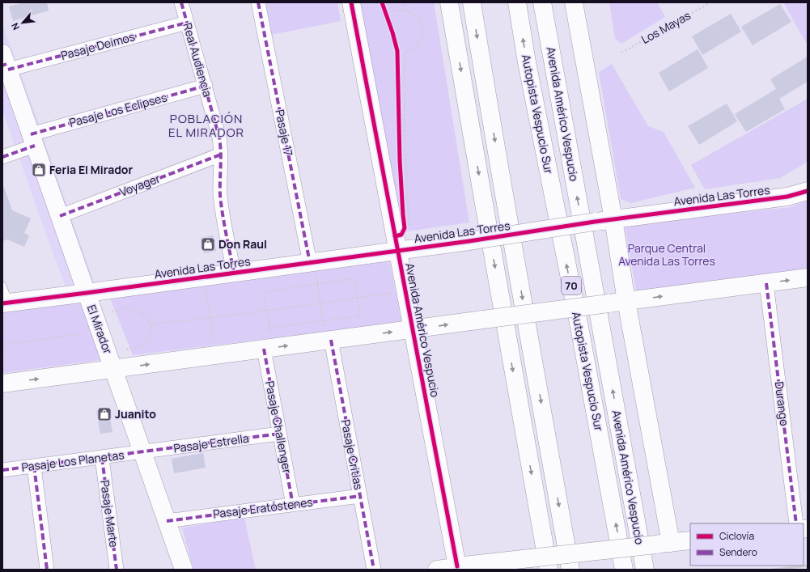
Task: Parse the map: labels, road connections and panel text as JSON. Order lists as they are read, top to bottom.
{
  "streets": {
    "main road": [
      "Autopista Vespucio Sur",
      "Avenida Américo Vespucio",
      "Avenida Las Torres",
      "70",
      "El Mirador"
    ],
    "street": [
      "Pasaje Deimos",
      "Real Audiencia",
      "Pasaje Los Eclipses",
      "Pasaje 17",
      "Voyager",
      "Durango",
      "Pasaje Challenger",
      "Pasaje Estrella",
      "Pasaje Critias",
      "Pasaje Los Planetas",
      "Pasaje Eratóstenes",
      "Pasaje Marte"
    ],
    "path": ["Los Mayas"]
  },
  "crossings": [
    ["Pasaje Deimos", "Real Audiencia"],
    ["Pasaje Deimos", "El Mirador"],
    ["Real Audiencia", "Pasaje Los Eclipses"],
    ["Real Audiencia", "Voyager"],
    ["Real Audiencia", "Avenida Las Torres"],
    ["Pasaje Los Eclipses", "El Mirador"],
    ["Avenida Américo Vespucio", "Avenida Las Torres"],
    ["Pasaje 17", "Avenida Las Torres"],
    ["Voyager", "El Mirador"],
    ["Avenida Las Torres", "El Mirador"],
    ["El Mirador", "Pasaje Estrella"],
    ["El Mirador", "Pasaje Los Planetas"],
    ["El Mirador", "Pasaje Eratóstenes"],
    ["Pasaje Challenger", "Pasaje Estrella"],
    ["Pasaje Challenger", "Pasaje Eratóstenes"],
    ["Pasaje Estrella", "Pasaje Los Planetas"],
    ["Pasaje Critias", "Pasaje Eratóstenes"],
    ["Pasaje Los Planetas", "Pasaje Marte"]
  ],
  "districts": ["POBLACIÓN EL MIRADOR"],
  "parks": ["Parque Central Avenida Las Torres"],
  "places": {
    "shop": ["Feria El Mirador", "Don Raul", "Juanito"]
  },
  "legend": ["Ciclovía", "Sendero"],
  "north": "bottom left"
}
